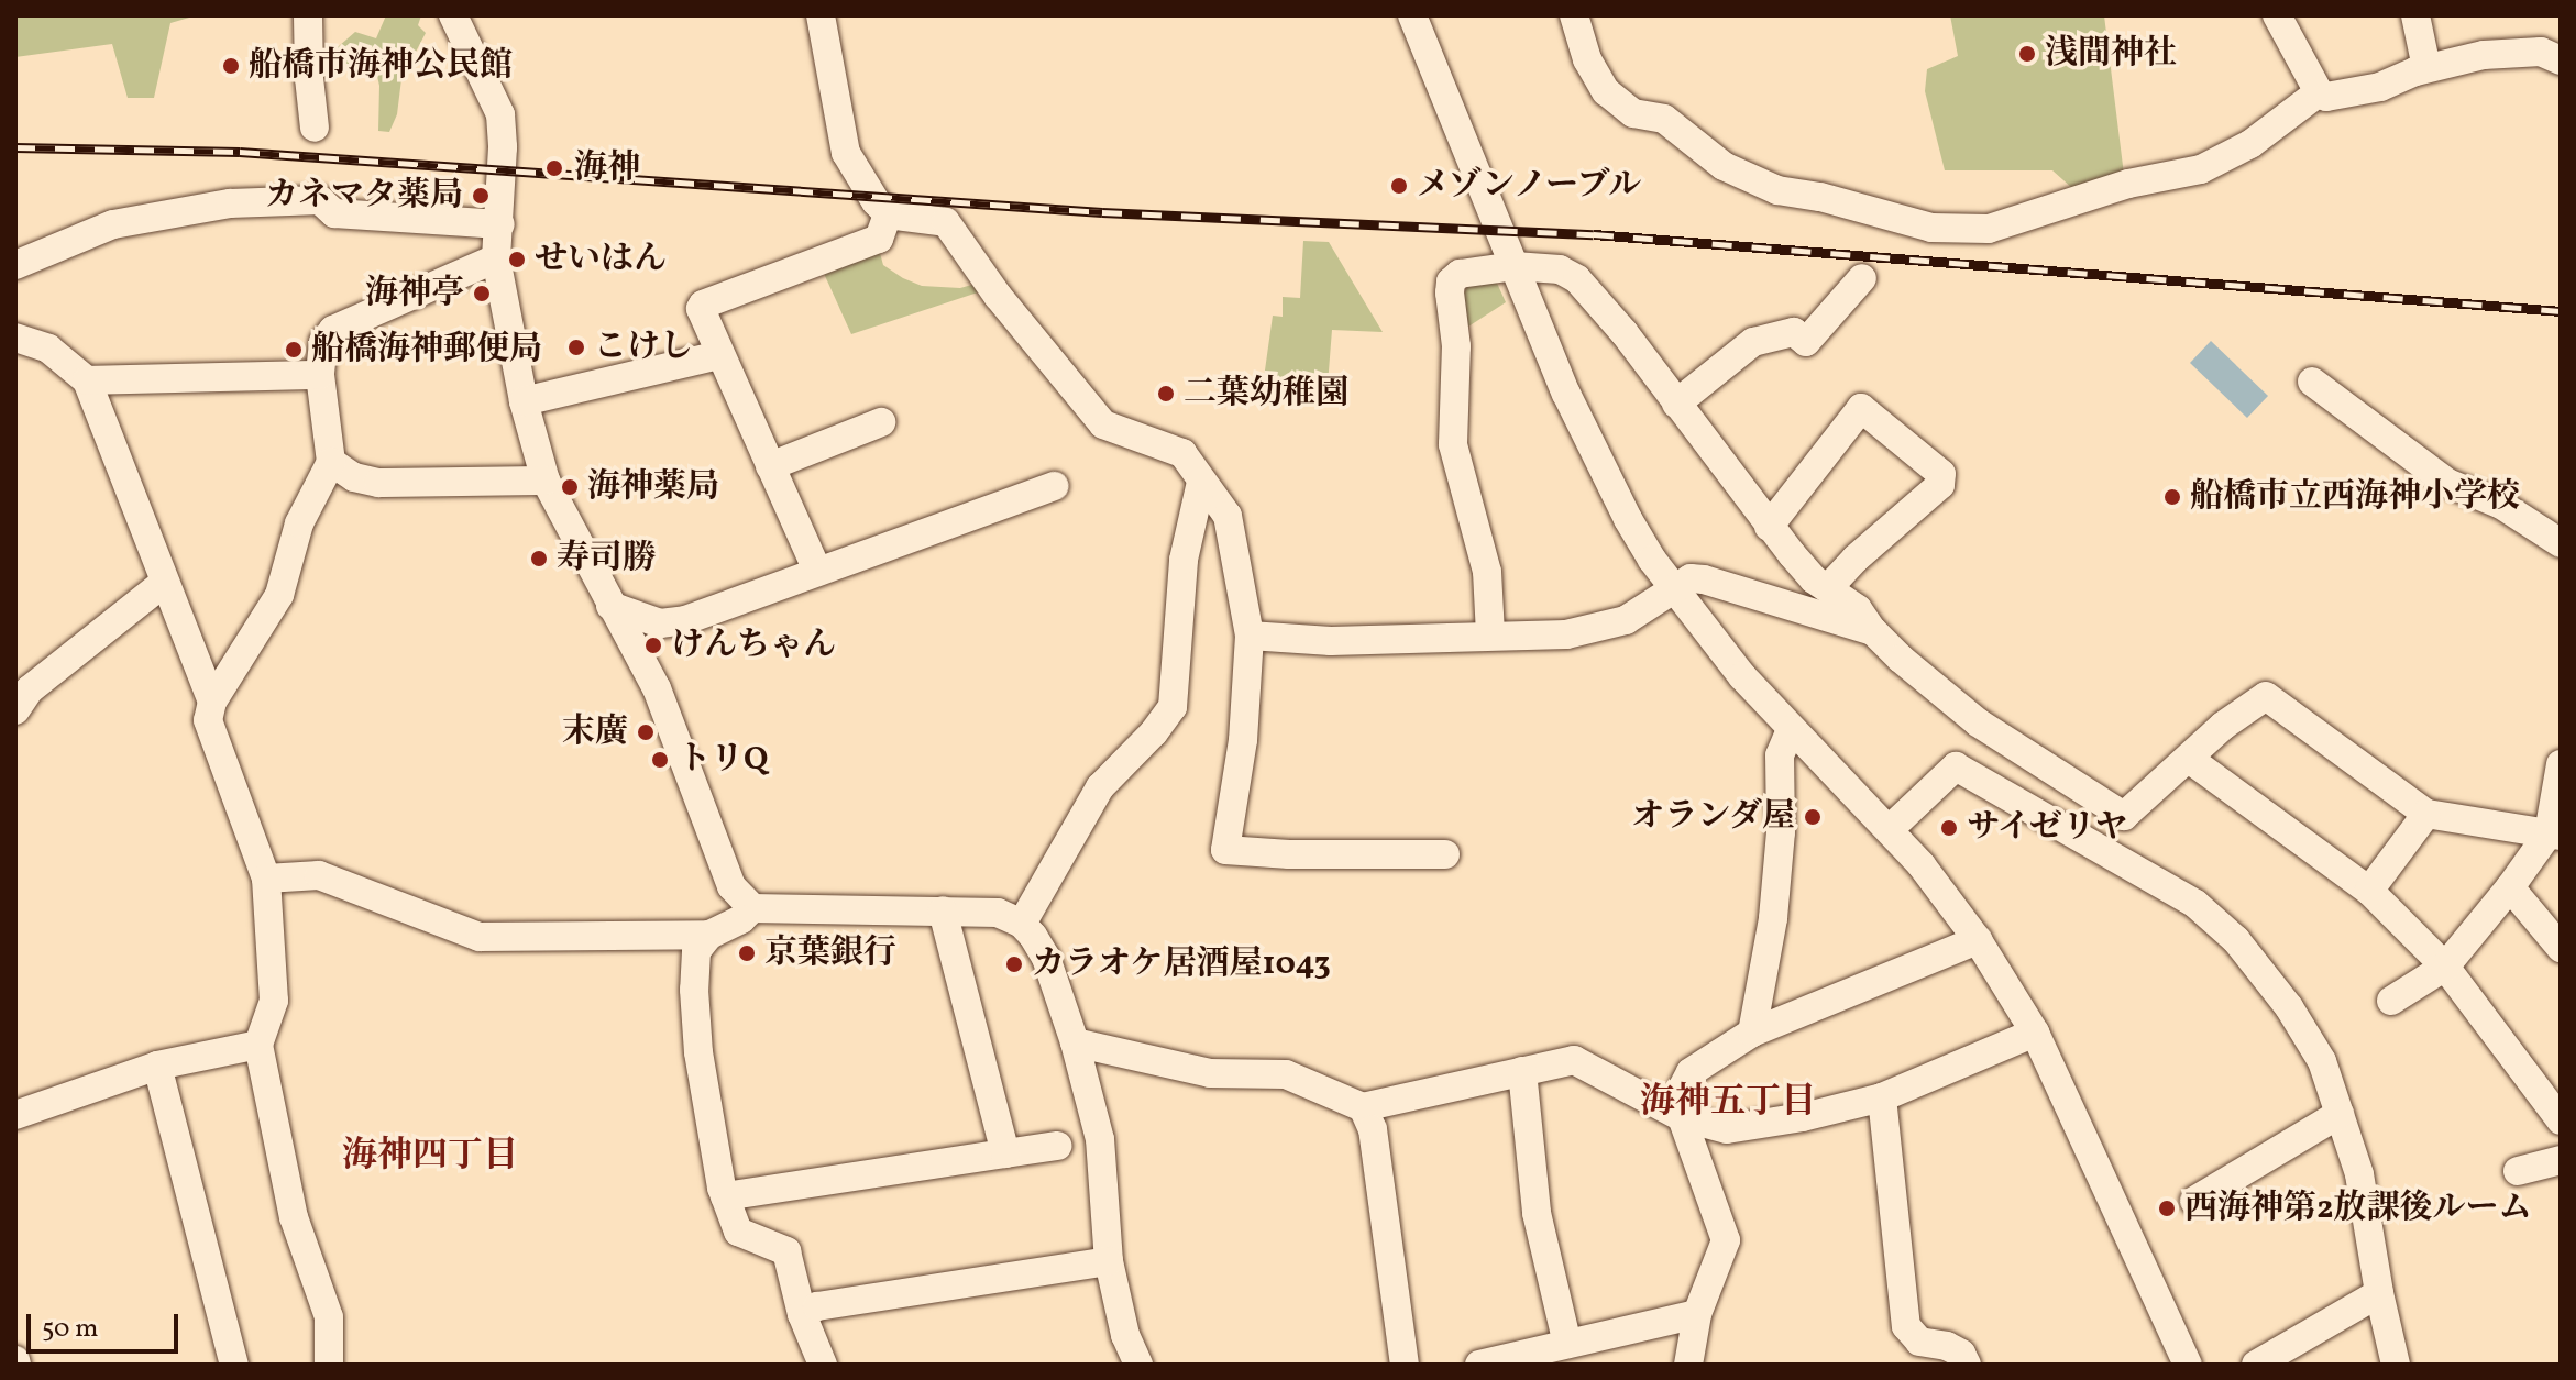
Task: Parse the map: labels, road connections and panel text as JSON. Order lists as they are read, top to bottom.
{
  "districts": ["海神五丁目", "海神四丁目"],
  "places": [
    "浅間神社",
    "船橋市海神公民館",
    "海神",
    "メゾンノーブル",
    "カネマタ薬局",
    "せいはん",
    "海神亭",
    "こけし",
    "船橋海神郵便局",
    "二葉幼稚園",
    "海神薬局",
    "船橋市立西海神小学校",
    "寿司勝",
    "けんちゃん",
    "末廣",
    "トリQ",
    "オランダ屋",
    "サイゼリヤ",
    "京葉銀行",
    "カラオケ居酒屋1043",
    "西海神第2放課後ルーム"
  ],
  "scale_bar": "50 m"
}
